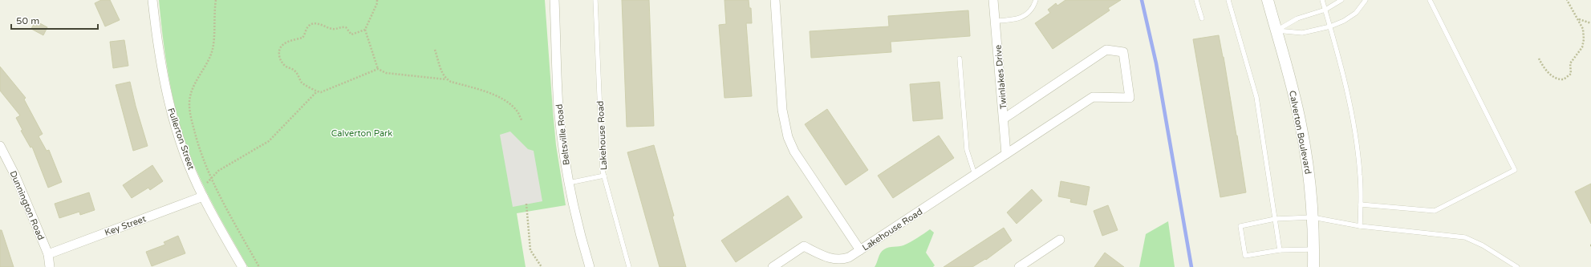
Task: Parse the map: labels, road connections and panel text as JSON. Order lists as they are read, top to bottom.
{
  "streets": {
    "street": [
      "Twinlakes Drive",
      "Calverton Boulevard",
      "Beltsville Road",
      "Lakehouse Road",
      "Fullerton Street",
      "Dunnington Road",
      "Key Street"
    ]
  },
  "crossings": [
    ["Twinlakes Drive", "Lakehouse Road"],
    ["Fullerton Street", "Key Street"],
    ["Dunnington Road", "Key Street"]
  ],
  "parks": ["Calverton Park"],
  "scale_bar": "50 m"
}
